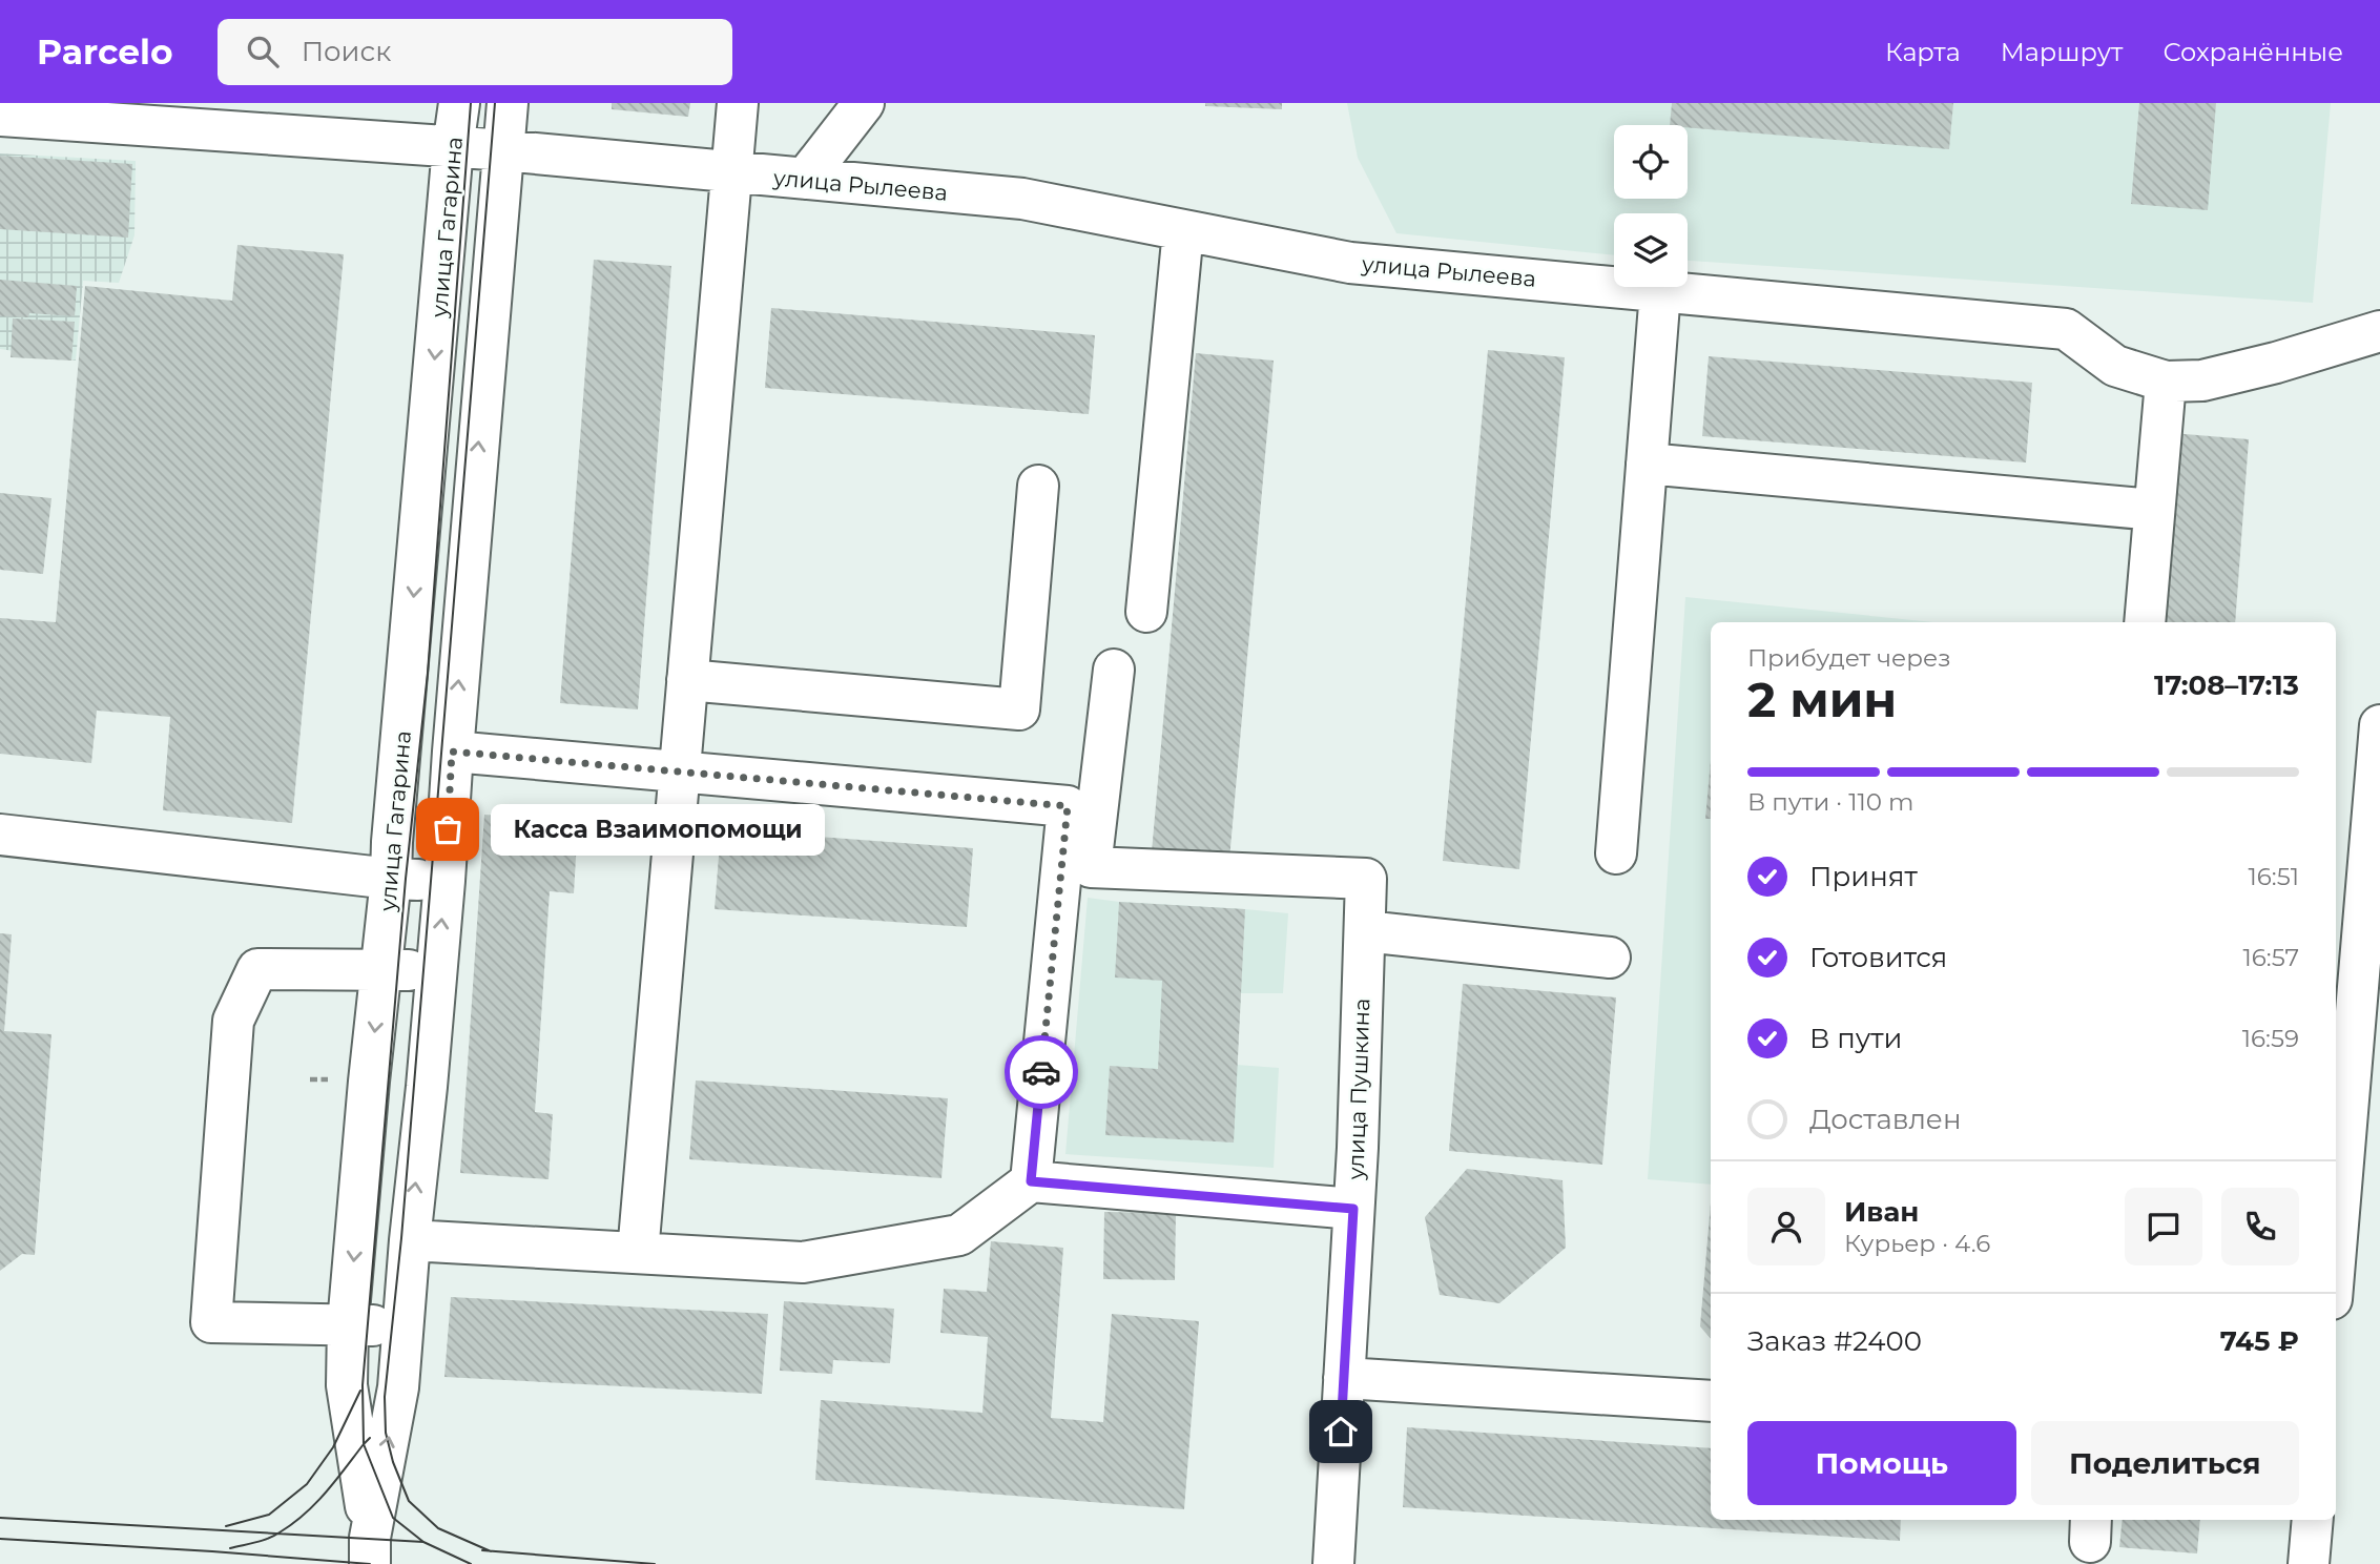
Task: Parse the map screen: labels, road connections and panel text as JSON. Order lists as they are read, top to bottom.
{
  "streets": {
    "street": ["улица Рылеева", "улица Гагарина", "улица Пушкина"]
  },
  "crossings": [
    ["улица Рылеева", "улица Гагарина"]
  ],
  "places": ["Касса Взаимопомощи"],
  "page": {
    "header": "Parcelo",
    "search": "Поиск",
    "nav": ["Карта", "Маршрут", "Сохранённые"],
    "heading": ["2 мин", "Прибудет через", "17:08–17:13"],
    "panel": [
      "Иван",
      "Курьер · 4.6",
      "Заказ #2400",
      "745 ₽"
    ],
    "bar": "В пути · 110 m",
    "bubble": "Касса Взаимопомощи",
    "list": [
      ["Принят", "16:51"],
      ["Готовится", "16:57"],
      ["В пути", "16:59"],
      "Доставлен"
    ],
    "buttons": ["Помощь", "Поделиться"]
  }
}
